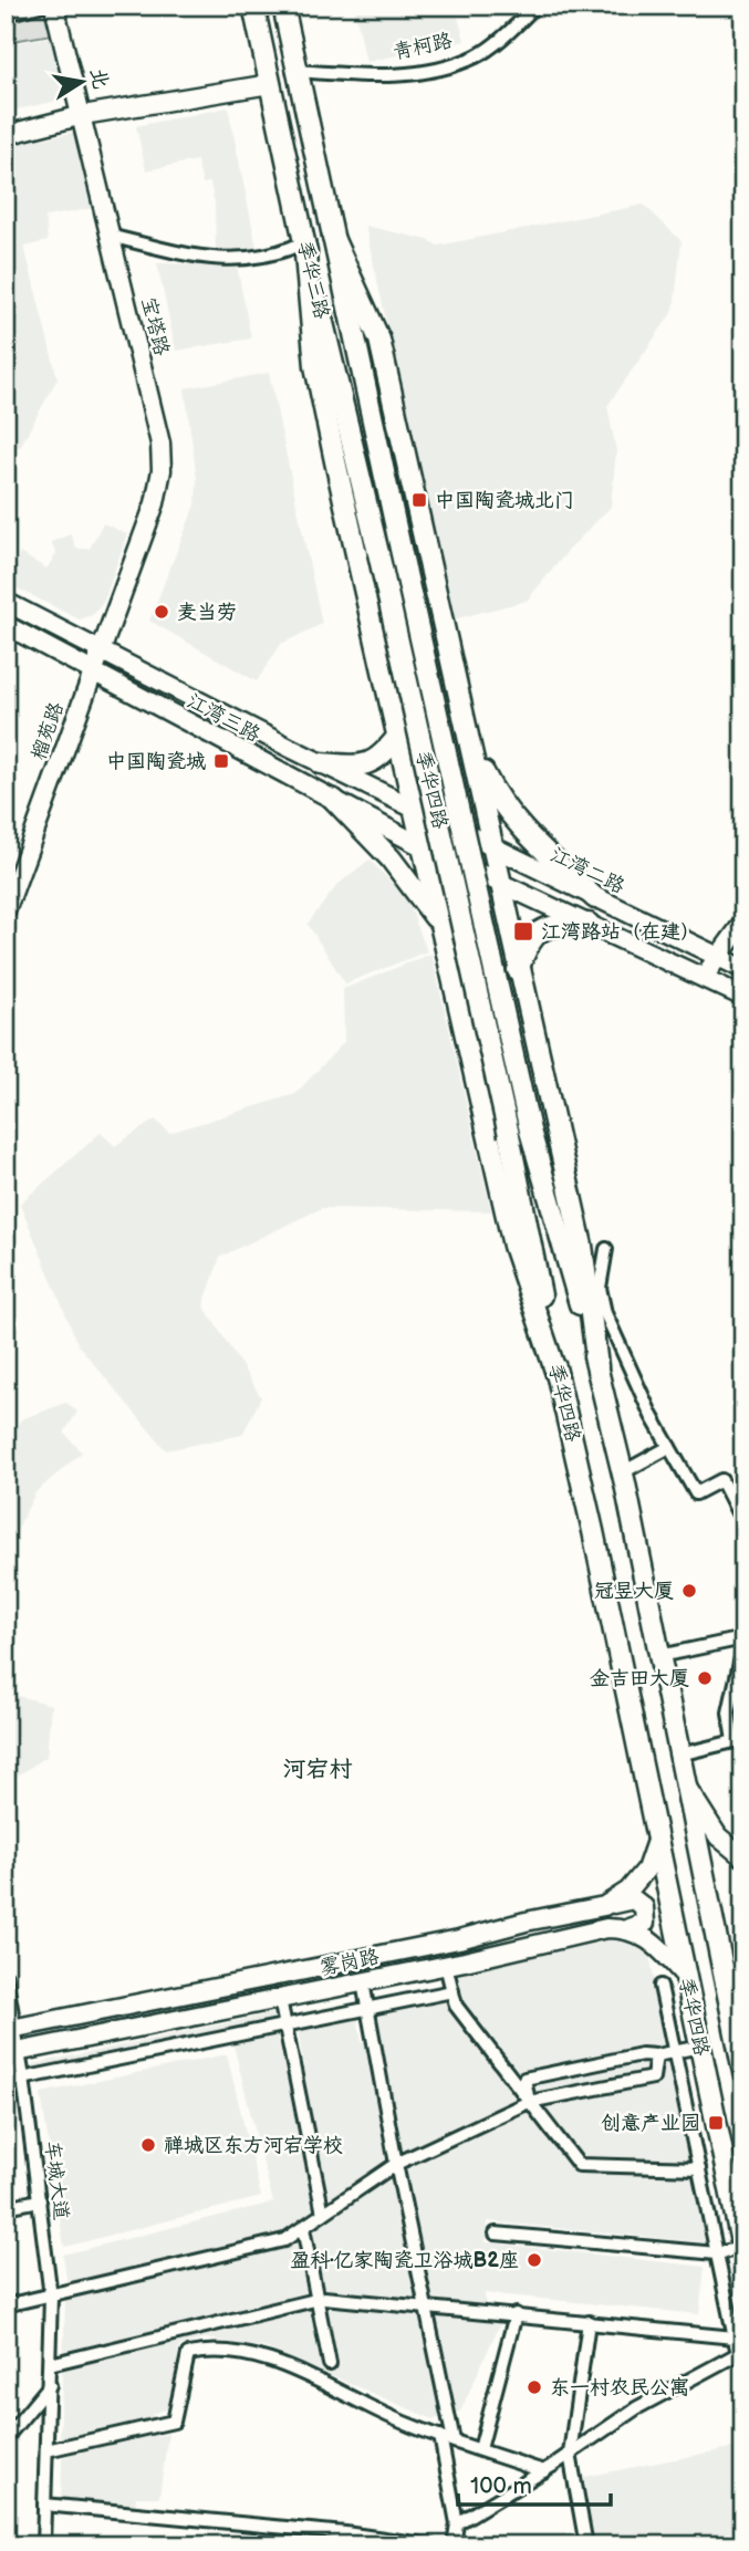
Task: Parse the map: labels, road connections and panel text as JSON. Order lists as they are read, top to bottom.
{
  "streets": {
    "main road": [
      "季华三路",
      "宝塔路",
      "江湾三路",
      "榴苑路",
      "季华四路",
      "江湾二路",
      "雾岗路"
    ],
    "street": ["青柯路", "车城大道"]
  },
  "crossings": [
    ["青柯路", "季华三路"],
    ["季华三路", "季华四路"],
    ["宝塔路", "江湾三路"],
    ["宝塔路", "榴苑路"],
    ["江湾三路", "榴苑路"],
    ["江湾三路", "江湾二路"],
    ["季华四路", "雾岗路"],
    ["雾岗路", "车城大道"]
  ],
  "districts": ["河宕村"],
  "places": {
    "transit": [
      "中国陶瓷城北门",
      "中国陶瓷城",
      "江湾路站（在建）",
      "创意产业园"
    ],
    "other": [
      "麦当劳",
      "冠昱大厦",
      "金吉田大厦",
      "禅城区东方河宕学校",
      "盈科·亿家陶瓷卫浴城B2座",
      "东一村农民公寓"
    ]
  },
  "scale_bar": "100 m",
  "north": "right"
}
